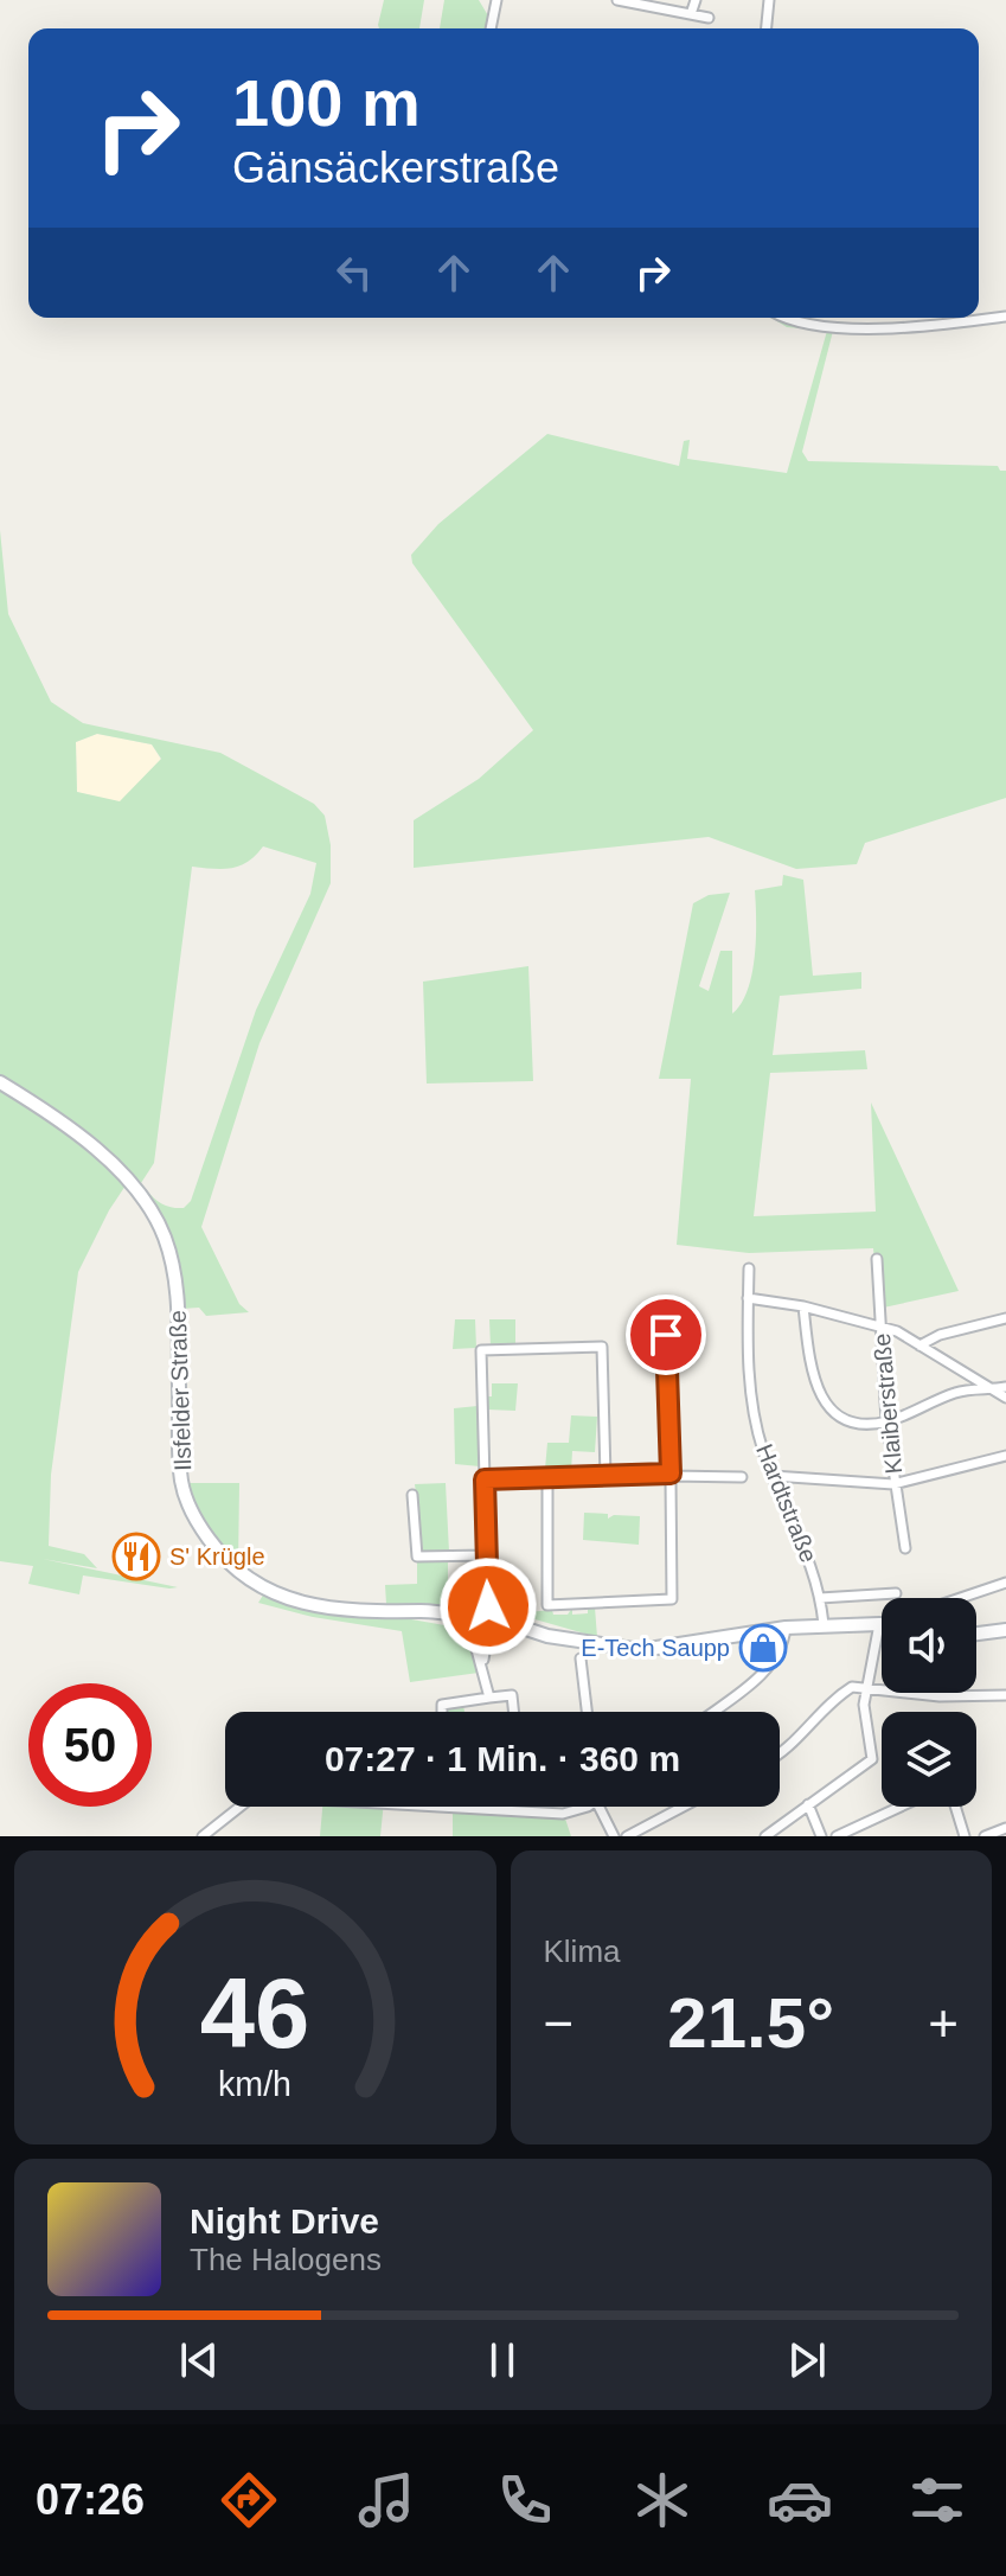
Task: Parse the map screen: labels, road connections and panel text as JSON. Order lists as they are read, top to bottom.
{
  "streets": {
    "main road": ["Ilsfelder Straße"],
    "street": ["Klaiberstraße", "Hardtstraße"]
  },
  "places": {
    "restaurant": ["S' Krügle"],
    "shop": ["E-Tech Saupp"]
  },
  "page": {
    "turn": ["100 m", "Gänsäckerstraße"],
    "limit": "50",
    "trip": "07:27 · 1 Min. · 360 m",
    "tile": "Klima",
    "heat": ["−", "21.5°", "+"],
    "song": ["Night Drive", "The Halogens"],
    "tabs": "07:26",
    "gauge": ["46", "km/h"]
  }
}
